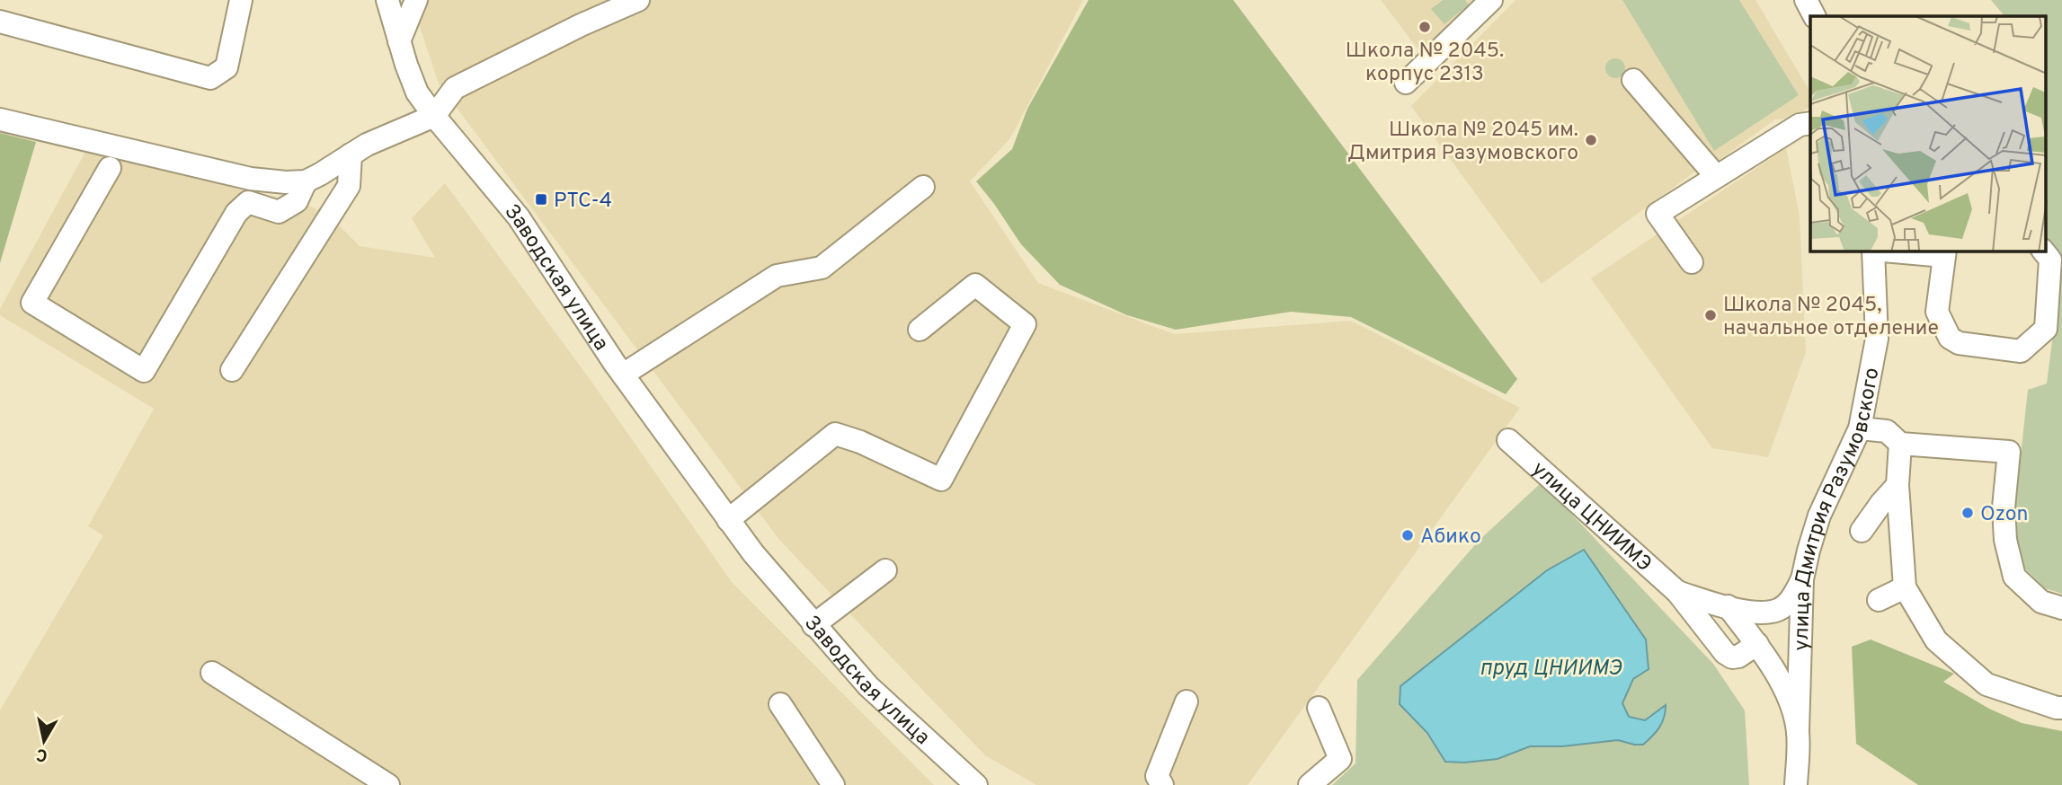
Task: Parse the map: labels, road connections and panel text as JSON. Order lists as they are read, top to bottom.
{
  "streets": {
    "street": ["Заводская улица", "улица Дмитрия Разумовского", "улица ЦНИИМЭ"]
  },
  "crossings": [
    ["улица Дмитрия Разумовского", "улица ЦНИИМЭ"]
  ],
  "water": ["пруд ЦНИИМЭ"],
  "places": {
    "other": [
      "Школа № 2045. корпус 2313",
      "Школа № 2045 им. Дмитрия Разумовского",
      "Школа № 2045, начальное отделение",
      "Ozon",
      "Абико"
    ],
    "transit": ["РТС-4"]
  },
  "north": "bottom"
}
